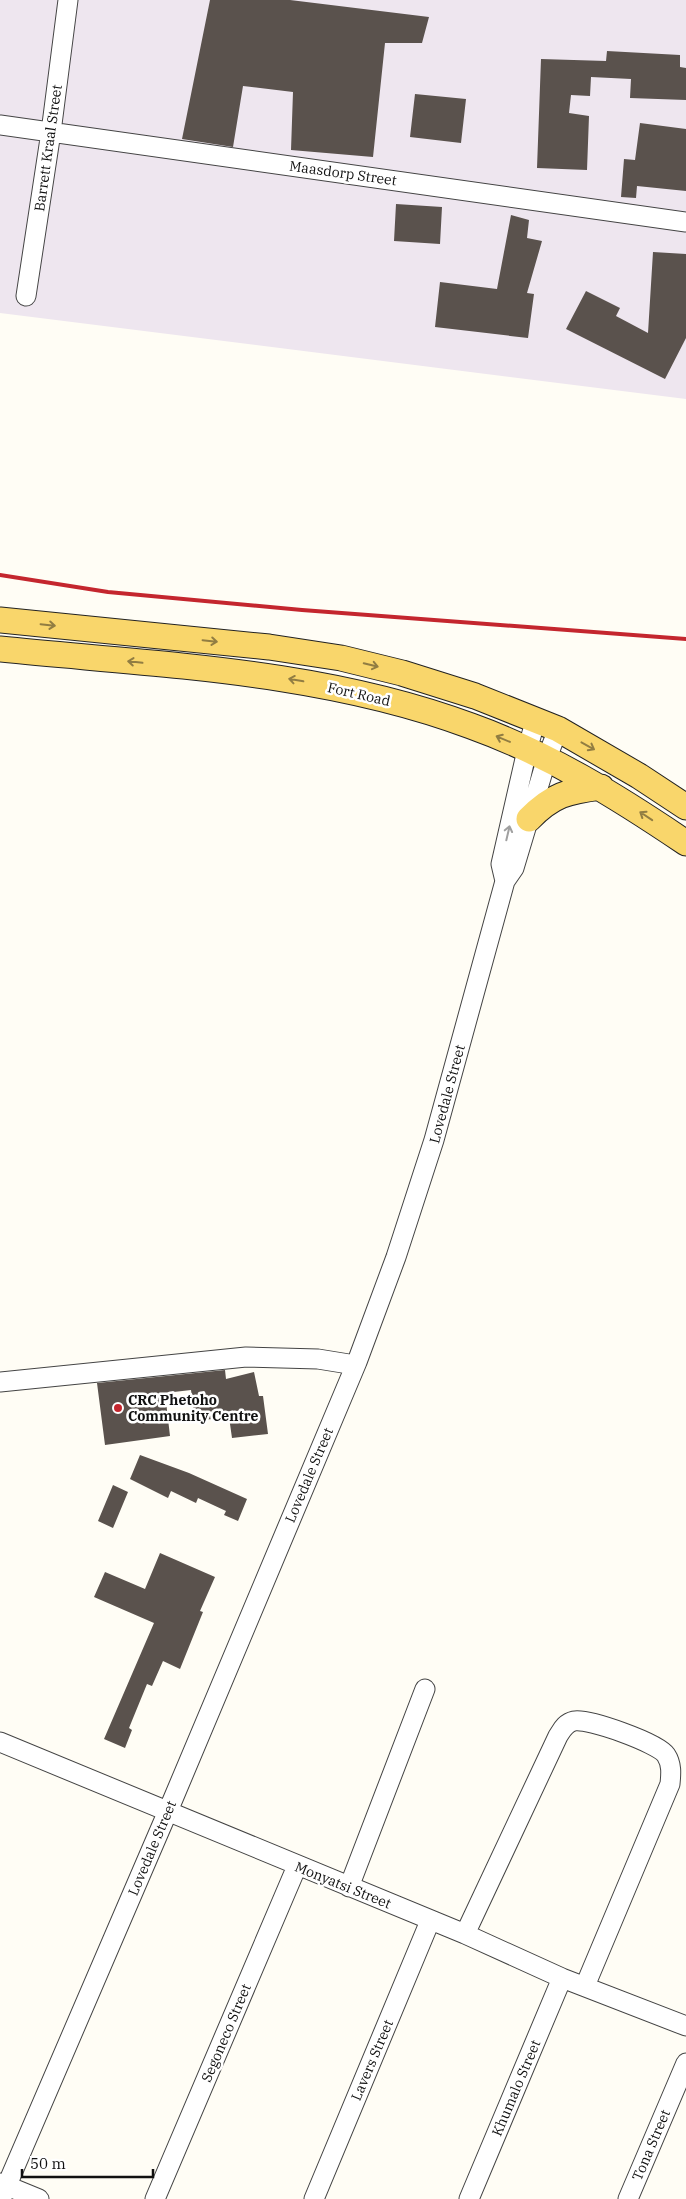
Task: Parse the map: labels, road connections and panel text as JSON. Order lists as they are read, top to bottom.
{
  "streets": {
    "main road": ["Fort Road"],
    "street": [
      "Barrett Kraal Street",
      "Maasdorp Street",
      "Lovedale Street",
      "Monyatsi Street",
      "Segoneco Street",
      "Lavers Street",
      "Khumalo Street",
      "Tona Street"
    ]
  },
  "crossings": [
    ["Barrett Kraal Street", "Maasdorp Street"],
    ["Fort Road", "Lovedale Street"],
    ["Lovedale Street", "Monyatsi Street"],
    ["Monyatsi Street", "Segoneco Street"],
    ["Monyatsi Street", "Lavers Street"],
    ["Monyatsi Street", "Khumalo Street"]
  ],
  "places": ["CRC Phetoho Community Centre"],
  "scale_bar": "50 m"
}
